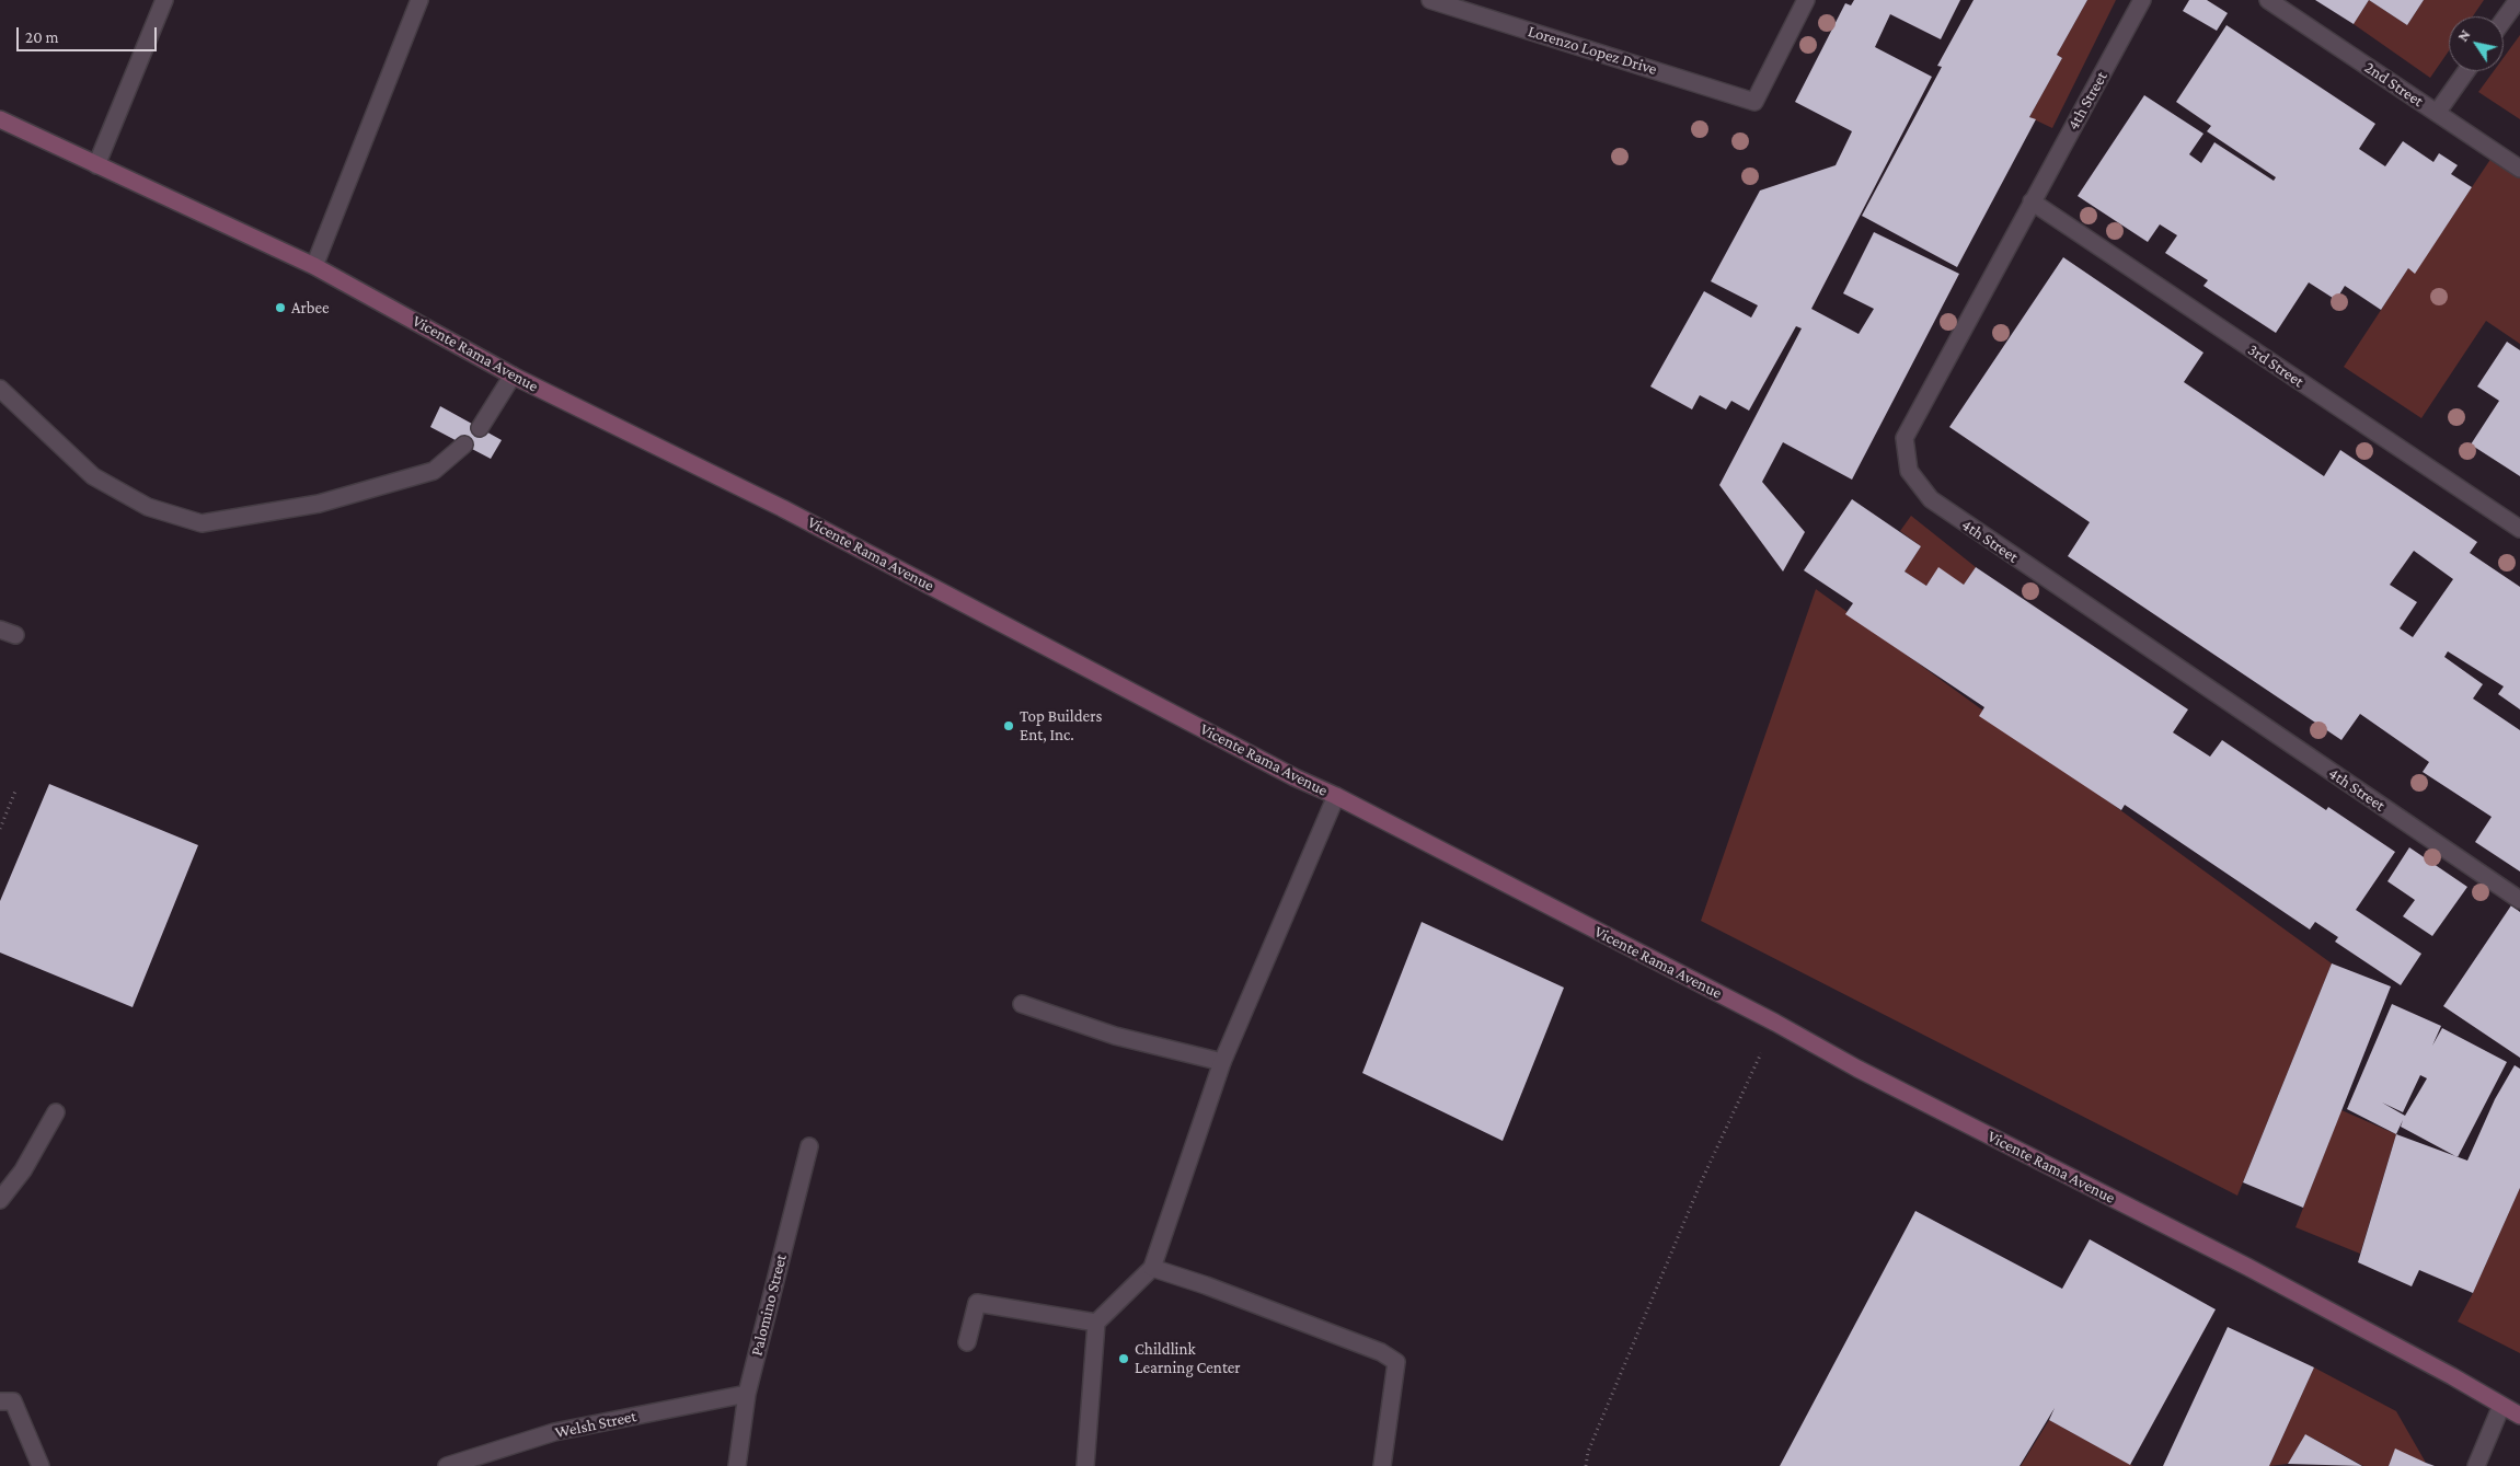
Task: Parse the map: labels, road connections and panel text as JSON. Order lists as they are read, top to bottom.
{
  "streets": {
    "main road": ["Vicente Rama Avenue"],
    "street": [
      "Lorenzo Lopez Drive",
      "2nd Street",
      "4th Street",
      "3rd Street",
      "Palomino Street",
      "Welsh Street"
    ]
  },
  "crossings": [
    ["4th Street", "3rd Street"],
    ["Palomino Street", "Welsh Street"]
  ],
  "places": ["Arbee", "Top Builders Ent, Inc.", "Childlink Learning Center"],
  "scale_bar": "20 m",
  "north": "top left"
}
